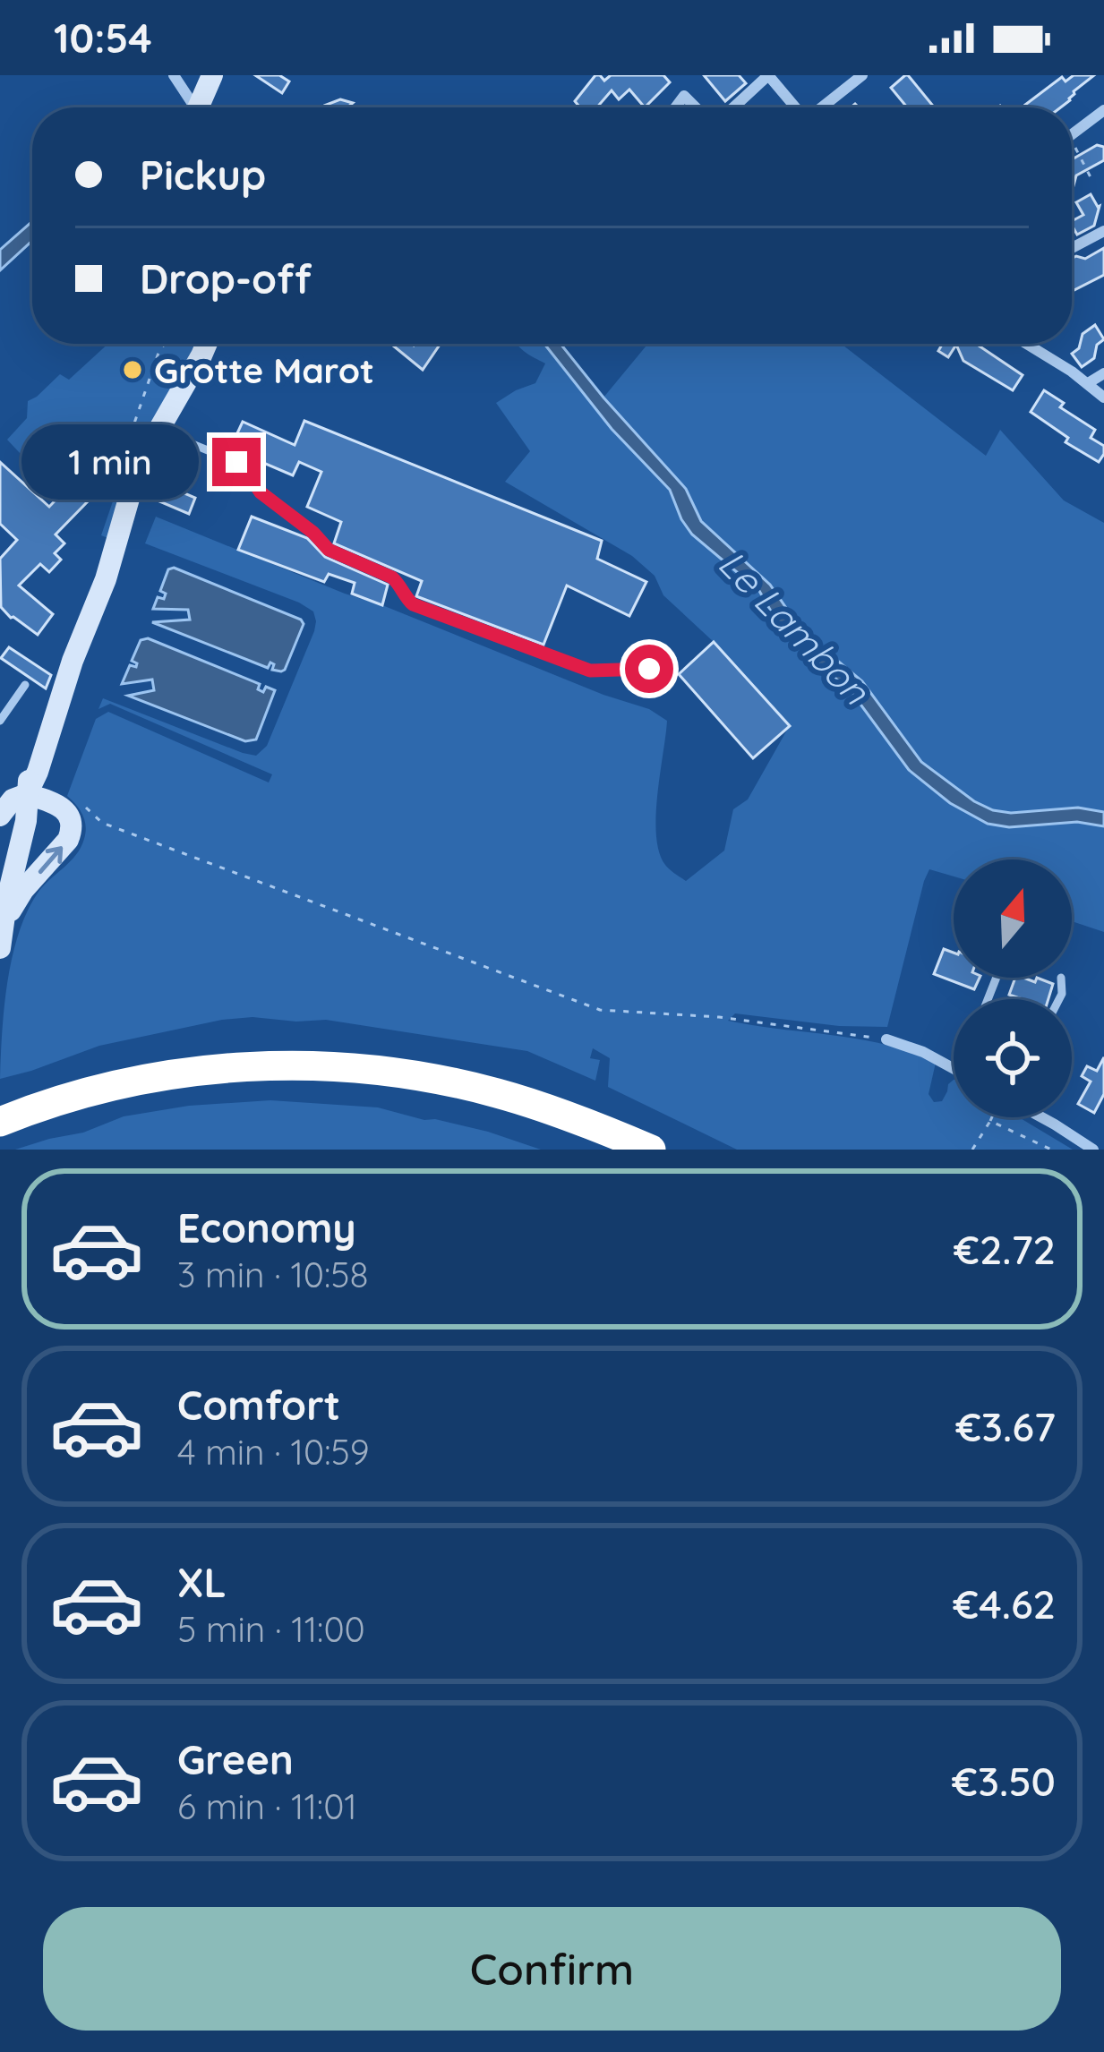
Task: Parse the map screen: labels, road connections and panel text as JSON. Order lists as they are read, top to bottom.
{
  "water": ["Le Lambon"],
  "places": ["Grotte Marot"],
  "north": "top",
  "page": {
    "status": "10:54",
    "banner": ["Pickup", "Drop-off"],
    "bubble": "1 min",
    "list": [
      {
        "name": "Economy",
        "note": "3 min · 10:58",
        "value": "€2.72"
      },
      {
        "name": "Comfort",
        "note": "4 min · 10:59",
        "value": "€3.67"
      },
      {
        "name": "XL",
        "note": "5 min · 11:00",
        "value": "€4.62"
      },
      {
        "name": "Green",
        "note": "6 min · 11:01",
        "value": "€3.50"
      }
    ],
    "buttons": "Confirm"
  }
}
